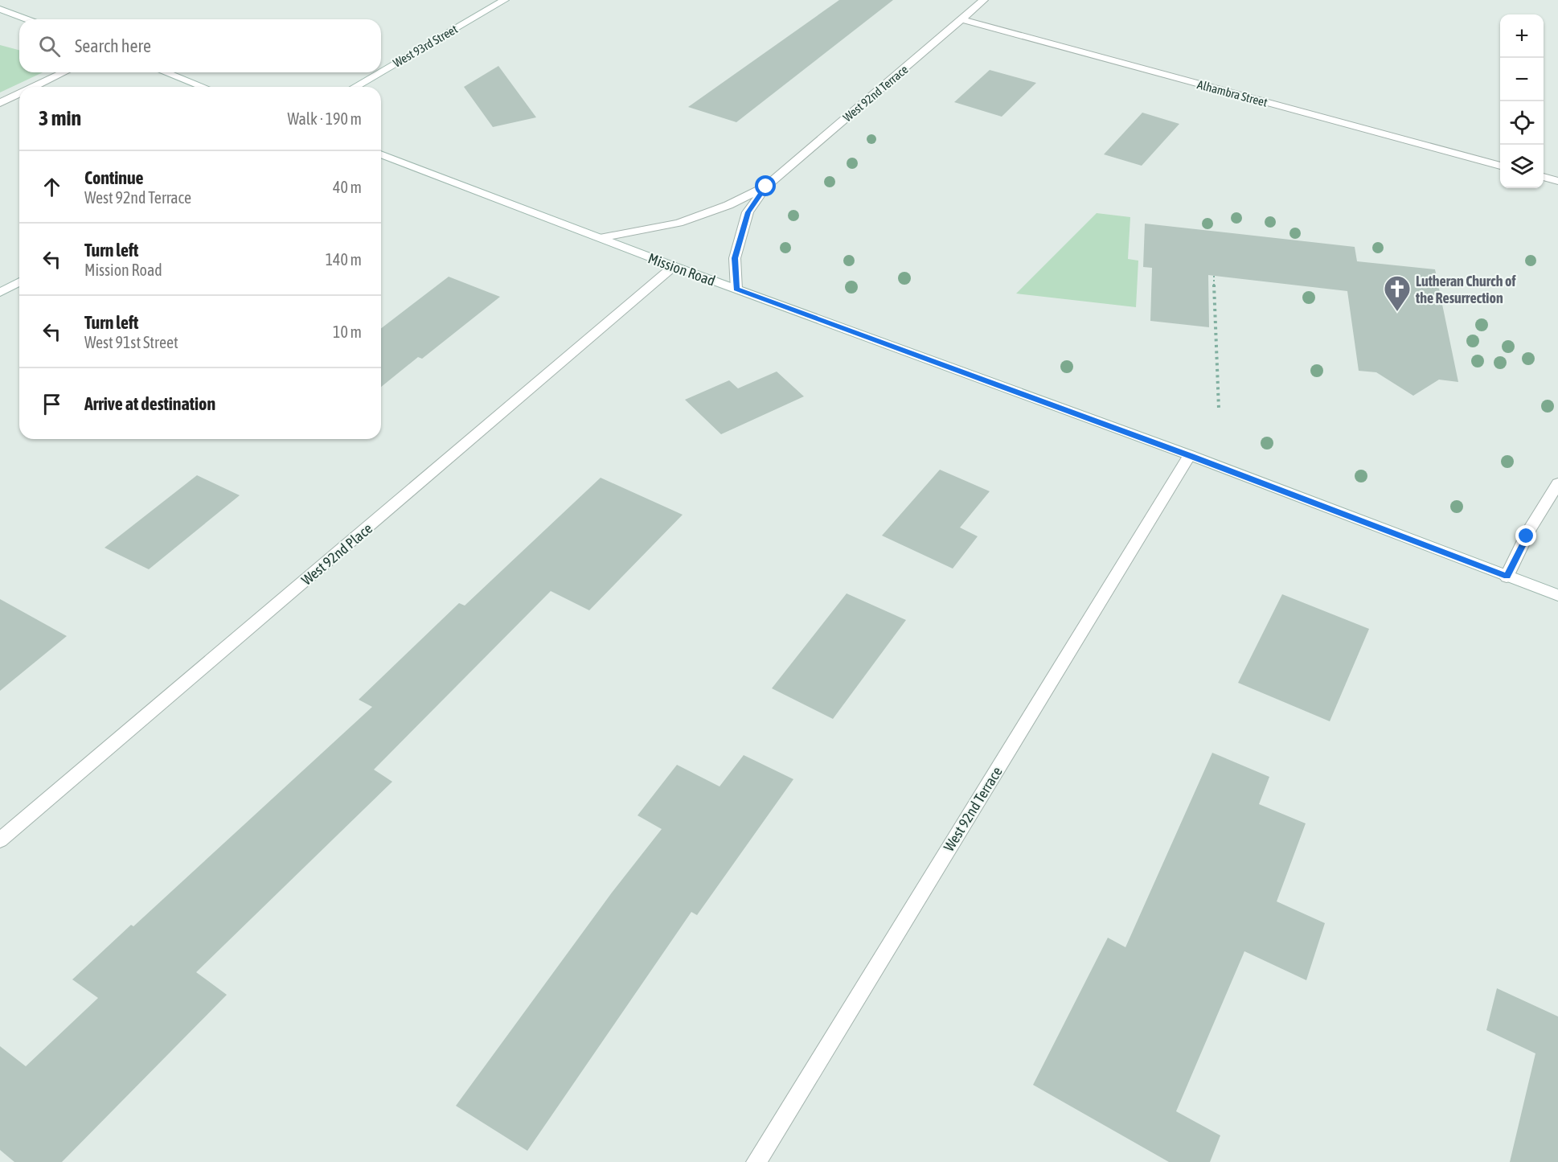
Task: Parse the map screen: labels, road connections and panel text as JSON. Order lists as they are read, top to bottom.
{
  "streets": {
    "street": [
      "West 93rd Street",
      "West 92nd Terrace",
      "Alhambra Street",
      "Mission Road",
      "West 92nd Place"
    ]
  },
  "crossings": [
    ["West 92nd Terrace", "Alhambra Street"],
    ["West 92nd Terrace", "Mission Road"],
    ["Mission Road", "West 92nd Place"]
  ],
  "places": {
    "church": ["Lutheran Church of the Resurrection"]
  },
  "page": {
    "map_buttons": ["+", "−"],
    "search": "Search here",
    "heading": ["3 min", "Walk · 190 m"],
    "list": [
      ["Continue", "West 92nd Terrace", "40 m"],
      ["Turn left", "Mission Road", "140 m"],
      ["Turn left", "West 91st Street", "10 m"],
      "Arrive at destination"
    ]
  }
}
